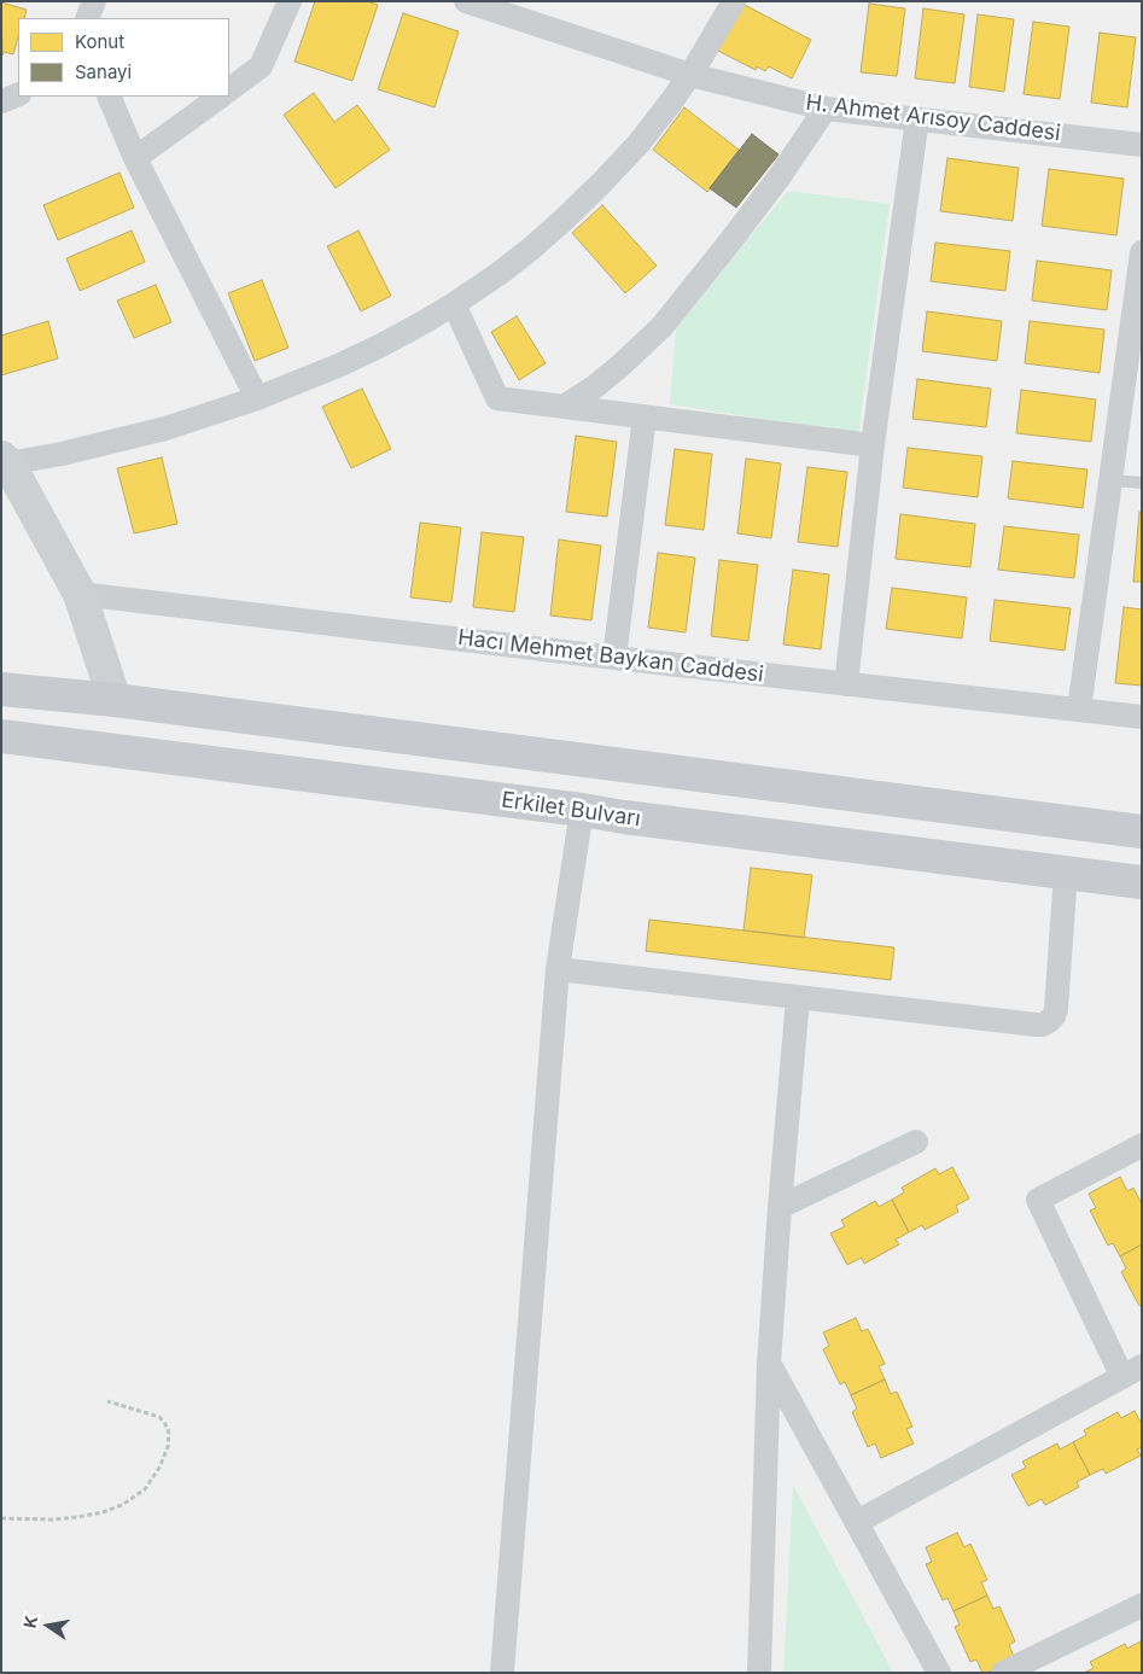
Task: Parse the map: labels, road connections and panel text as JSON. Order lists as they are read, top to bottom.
{
  "streets": {
    "main road": ["Erkilet Bulvarı"],
    "street": ["H. Ahmet Arısoy Caddesi", "Hacı Mehmet Baykan Caddesi"]
  },
  "legend": ["Konut", "Sanayi"],
  "north": "left"
}
